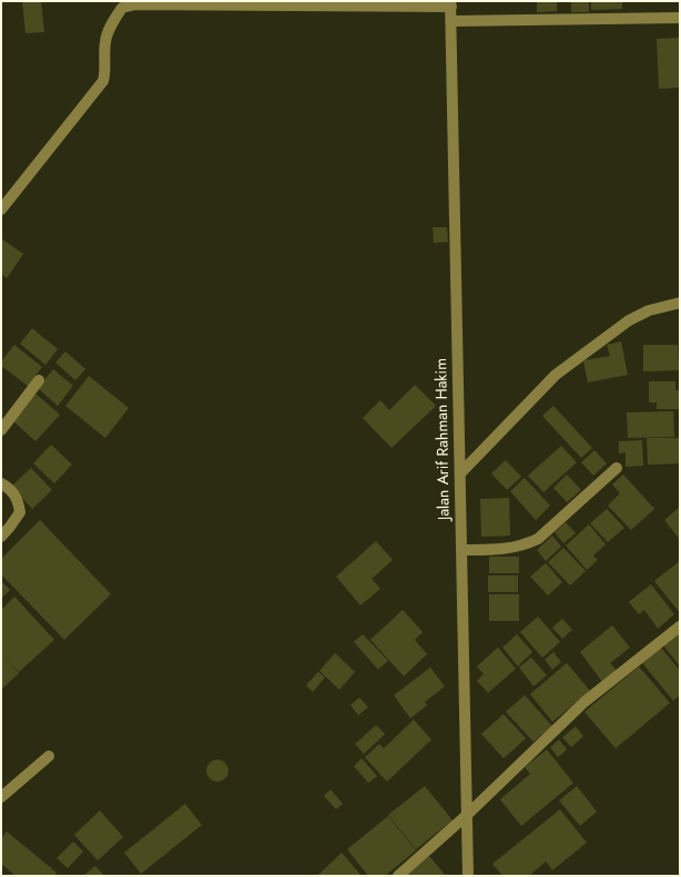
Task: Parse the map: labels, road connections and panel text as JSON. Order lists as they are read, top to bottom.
{
  "streets": {
    "street": ["Jalan Arif Rahman Hakim"]
  }
}
